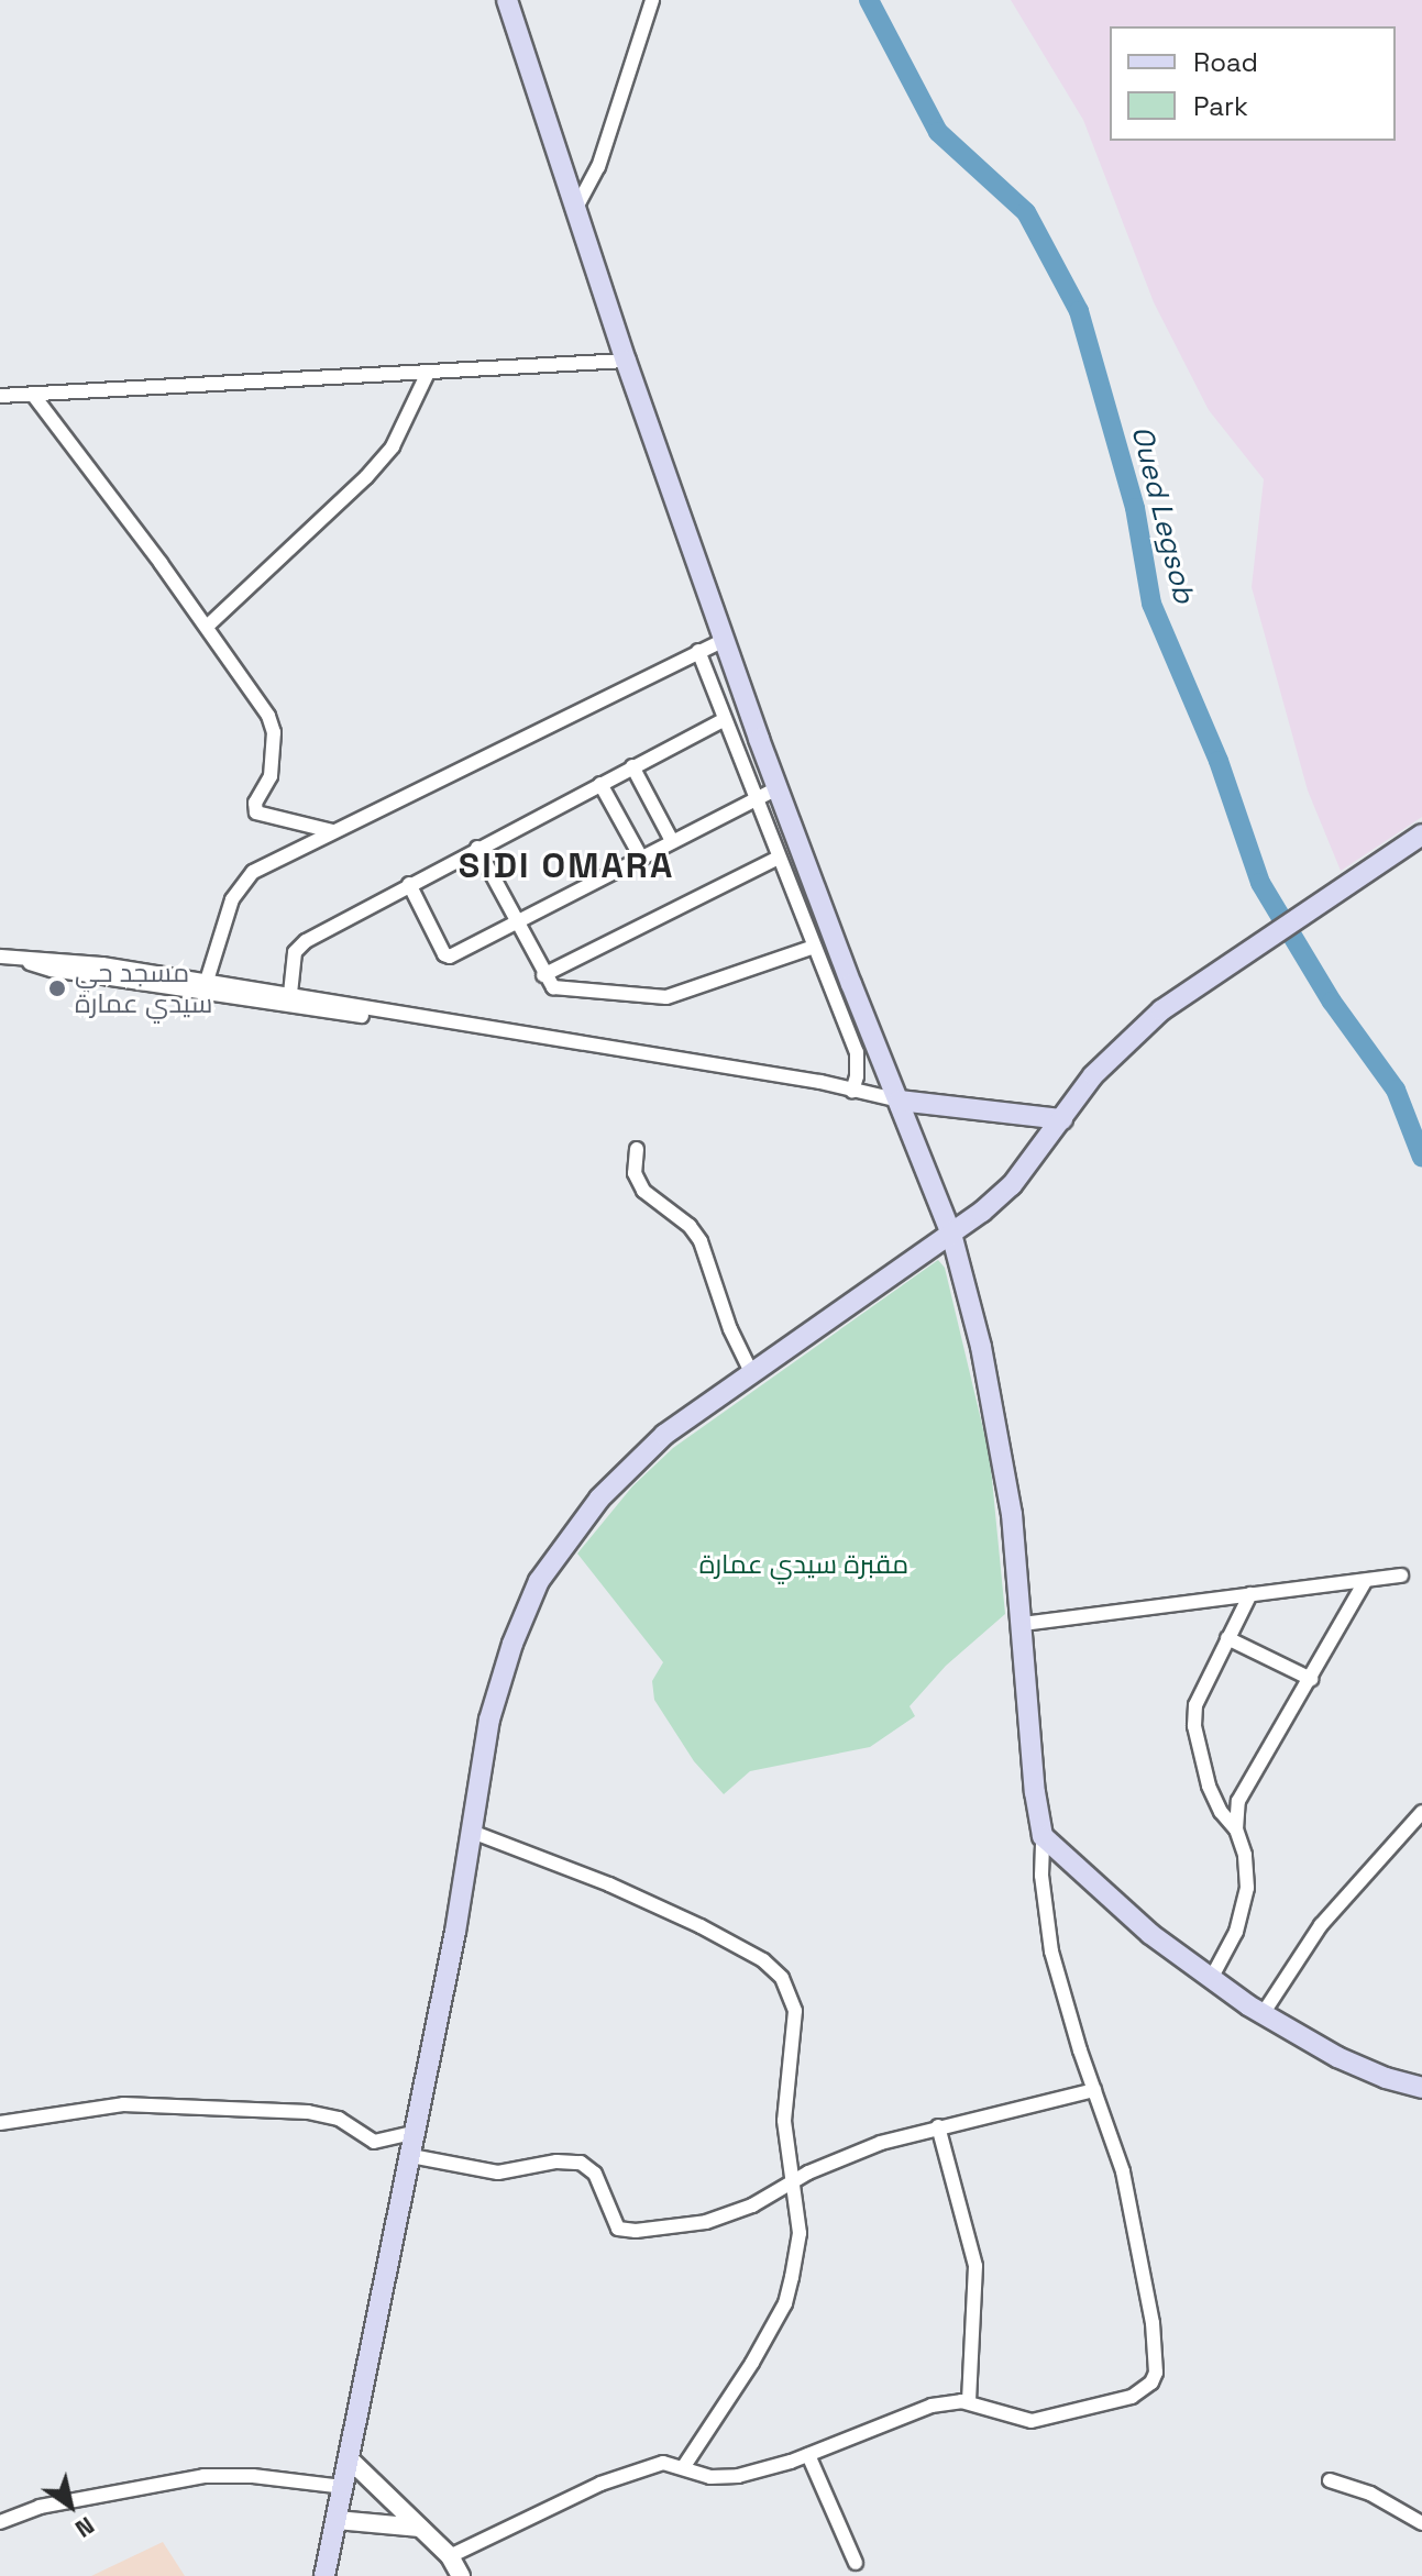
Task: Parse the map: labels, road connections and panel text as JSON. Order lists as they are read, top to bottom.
{
  "districts": ["SIDI OMARA"],
  "water": ["Oued Legsob"],
  "parks": ["مقبرة سيدي عمارة"],
  "places": ["مسجد حي سيدي عمارة"],
  "legend": ["Road", "Park"],
  "north": "bottom right"
}
